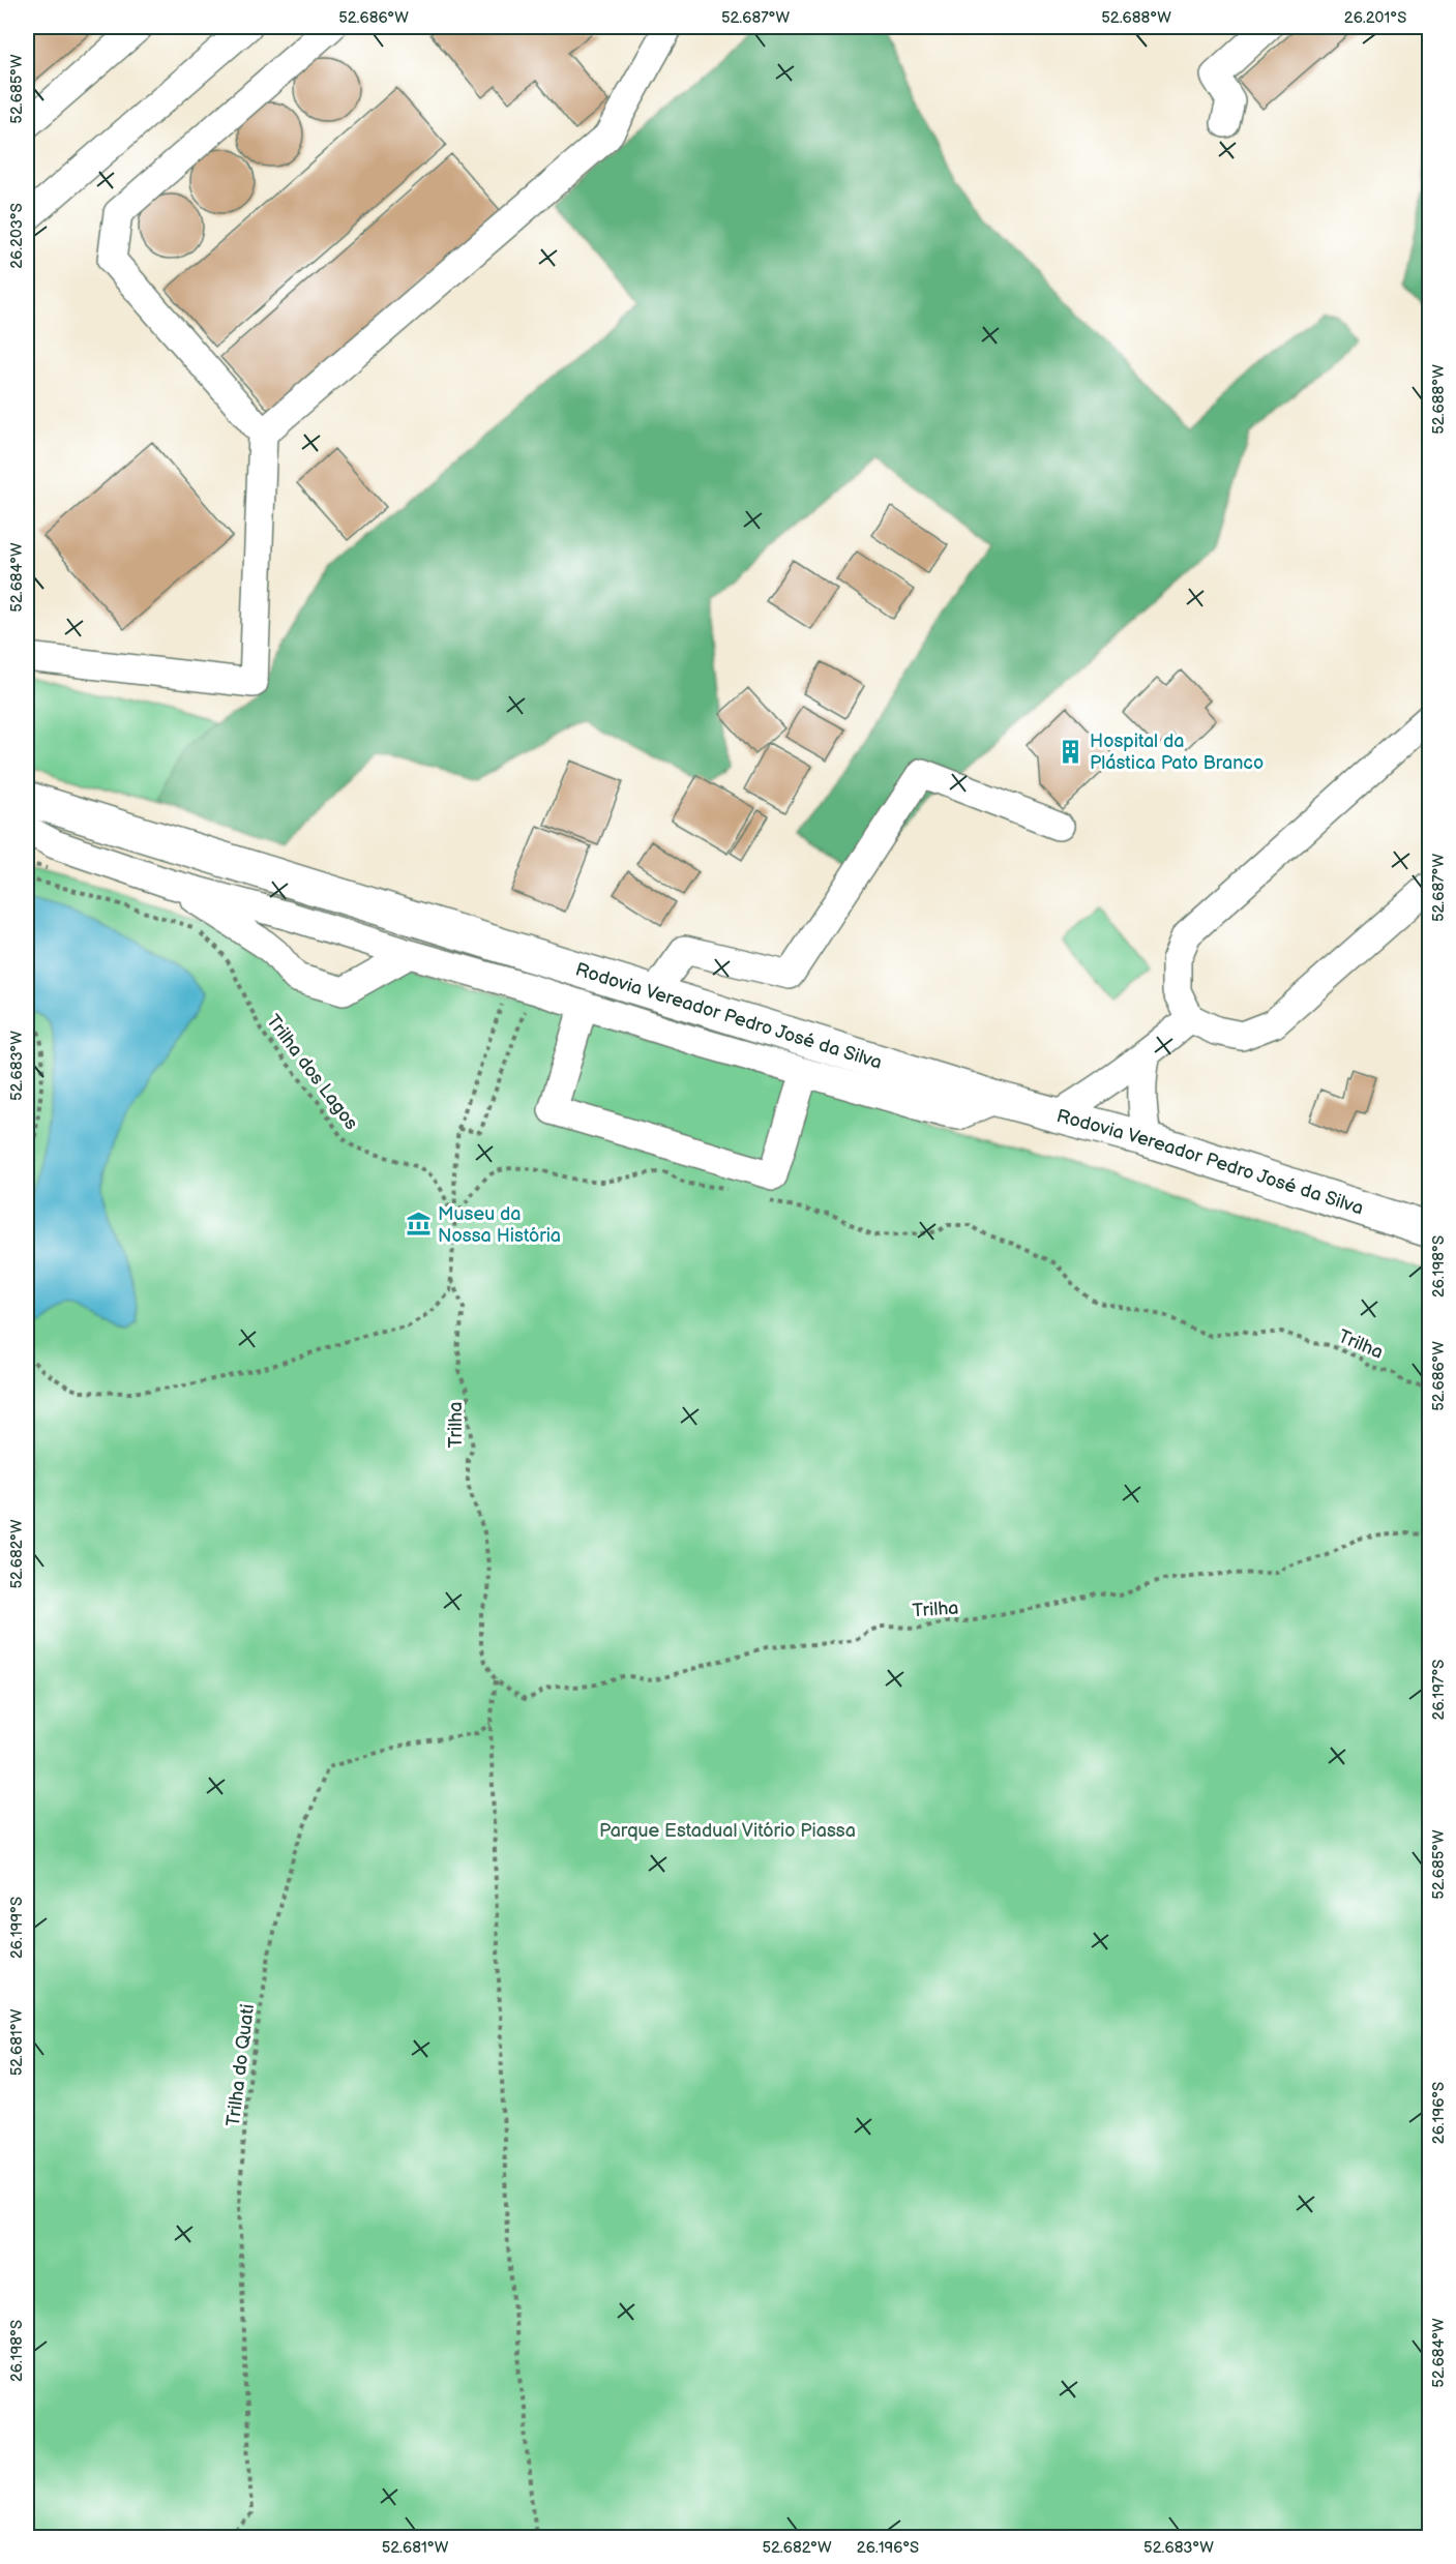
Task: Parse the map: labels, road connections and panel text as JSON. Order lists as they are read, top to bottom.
{
  "streets": {
    "main road": ["Rodovia Vereador Pedro José da Silva"],
    "path": ["Trilha dos Lagos", "Trilha", "Trilha do Quati"]
  },
  "crossings": [
    ["Trilha dos Lagos", "Trilha"]
  ],
  "parks": ["Parque Estadual Vitório Piassa"],
  "places": {
    "building": ["Hospital da Plástica Pato Branco"],
    "museum": ["Museu da Nossa História"]
  },
  "coordinates": [
    "52.686°W",
    "52.687°W",
    "52.688°W",
    "26.201°S",
    "52.685°W",
    "26.203°S",
    "52.684°W",
    "52.683°W",
    "26.198°S",
    "52.682°W",
    "26.197°S",
    "26.199°S",
    "52.681°W",
    "26.196°S"
  ]
}
